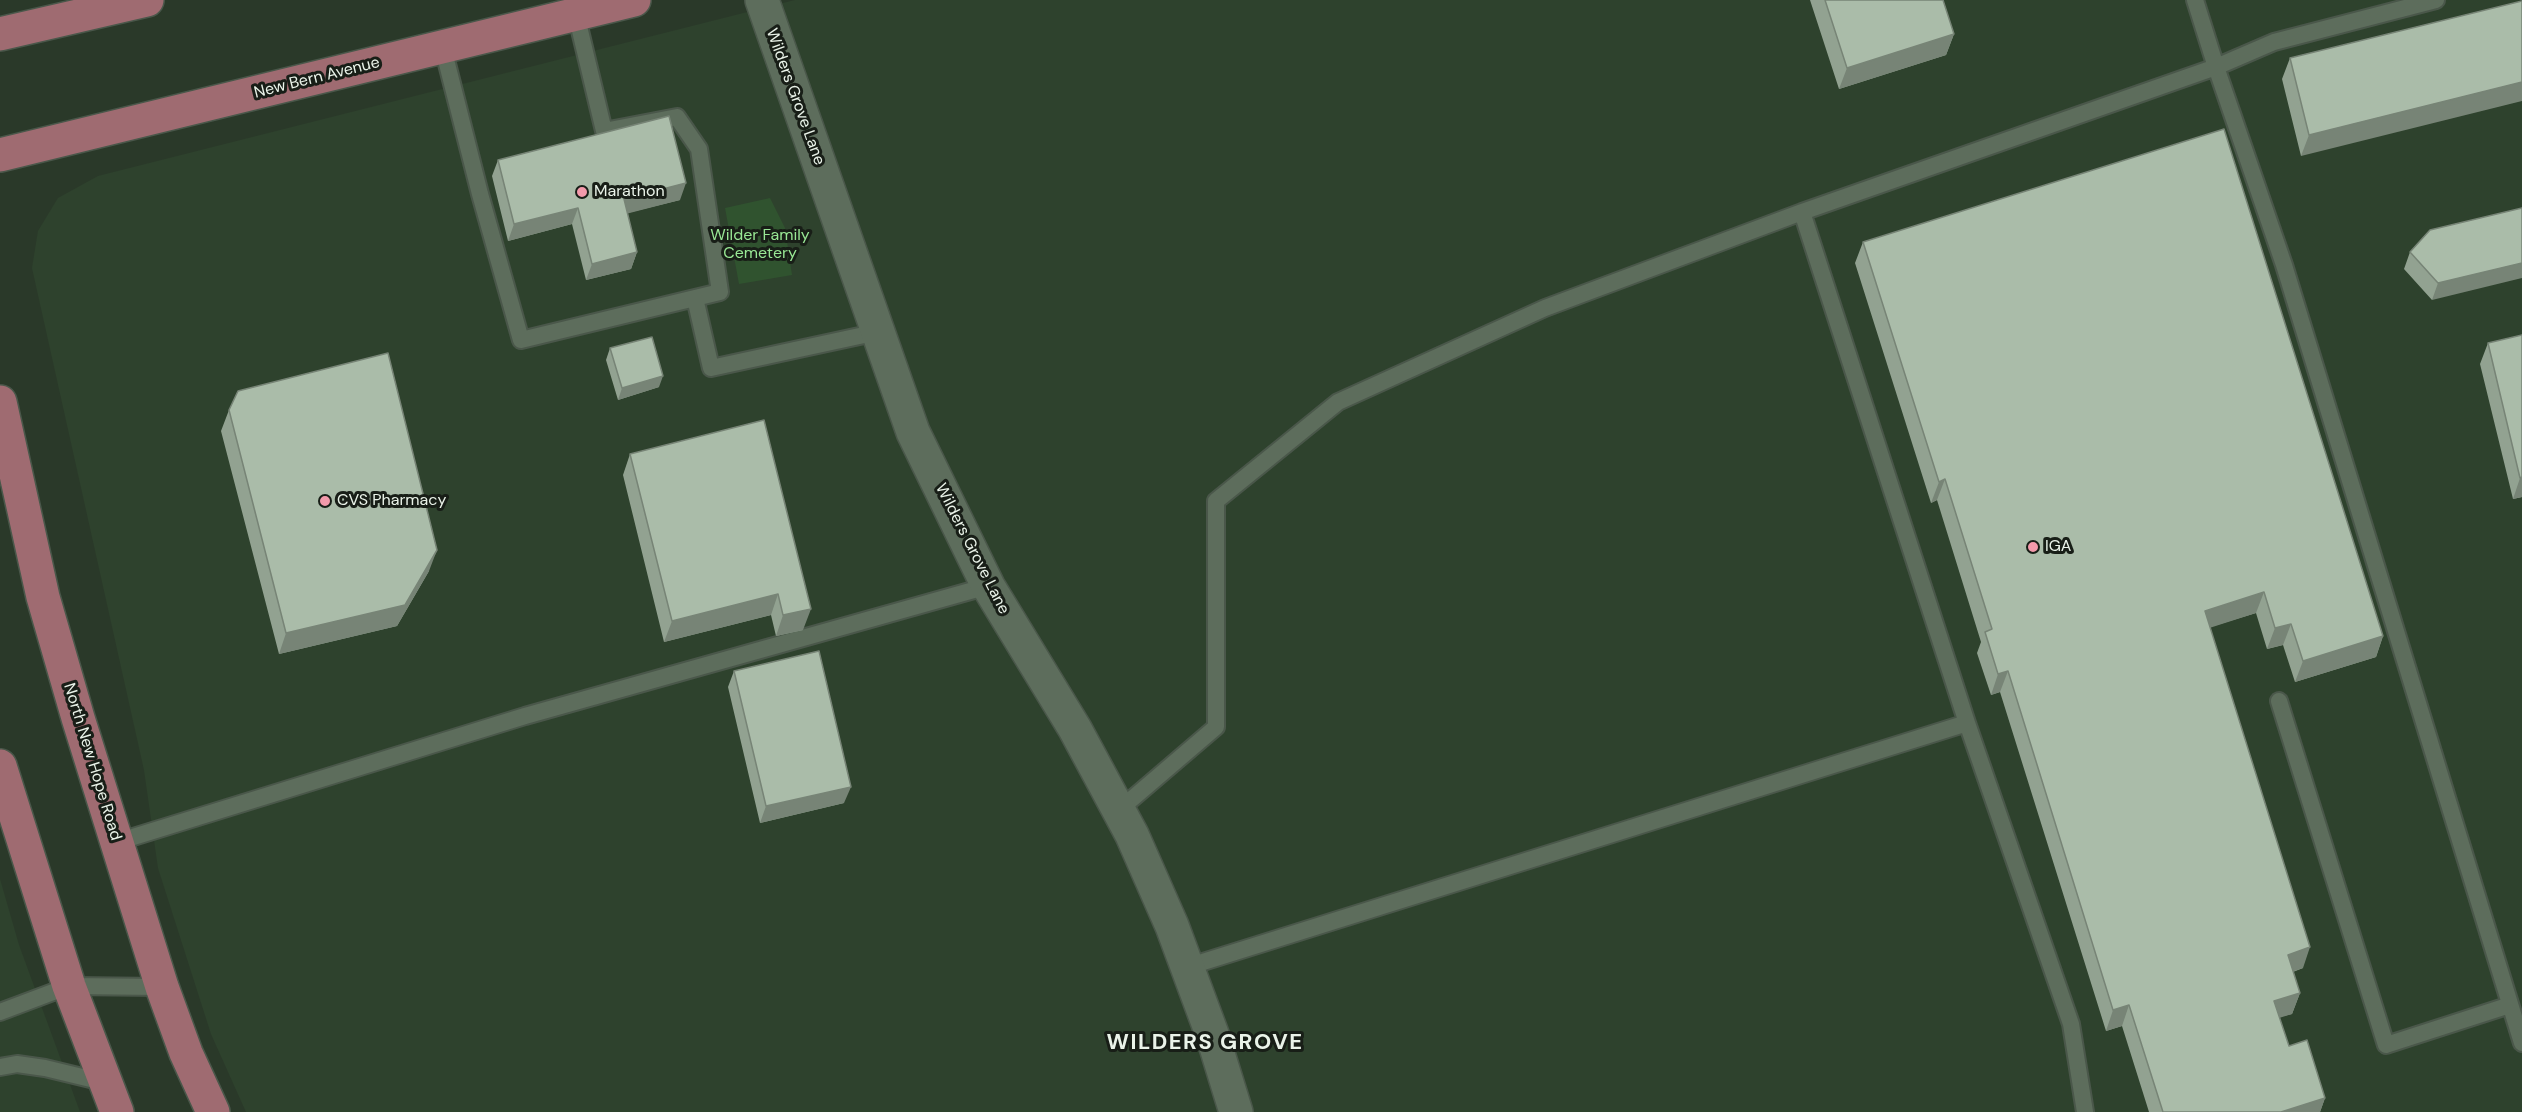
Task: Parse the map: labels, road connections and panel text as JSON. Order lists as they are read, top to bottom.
{
  "streets": {
    "main road": ["New Bern Avenue", "North New Hope Road"],
    "street": ["Wilders Grove Lane"]
  },
  "districts": ["WILDERS GROVE"],
  "parks": ["Wilder Family Cemetery"],
  "places": ["Marathon", "CVS Pharmacy", "IGA"]
}
